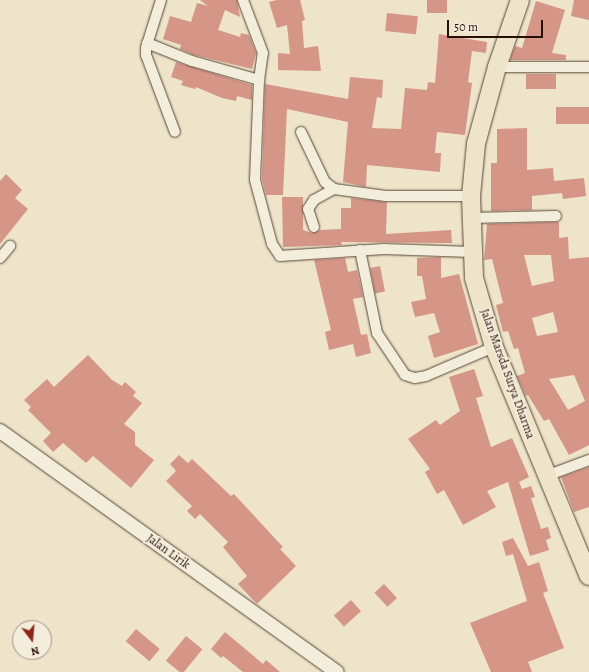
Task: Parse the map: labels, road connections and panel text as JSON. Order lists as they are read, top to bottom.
{
  "streets": {
    "highway": ["Jalan Marsda Surya Dharma"],
    "main road": ["Jalan Lirik"]
  },
  "scale_bar": "50 m",
  "north": "bottom"
}
